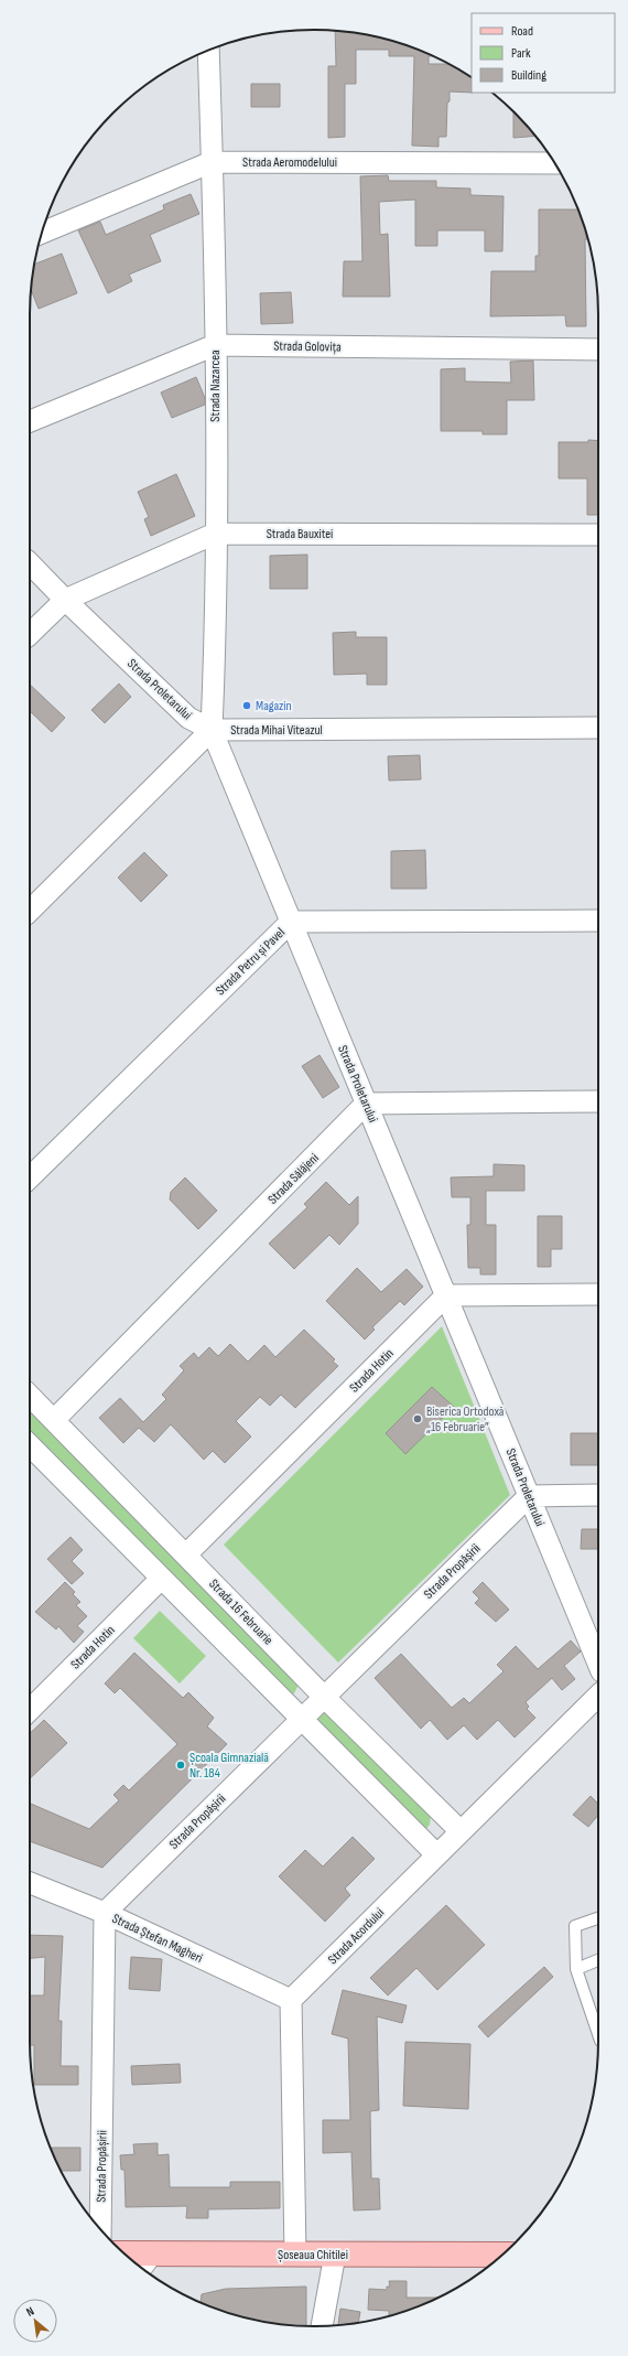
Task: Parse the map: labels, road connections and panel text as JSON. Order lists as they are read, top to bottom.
{
  "streets": {
    "main road": ["Șoseaua Chitilei"],
    "street": [
      "Strada Aeromodelului",
      "Strada Golovița",
      "Strada Nazarcea",
      "Strada Bauxitei",
      "Strada Proletarului",
      "Strada Mihai Viteazul",
      "Strada Petru și Pavel",
      "Strada Sălăjeni",
      "Strada Hotin",
      "Strada Propășirii",
      "Strada 16 Februarie",
      "Strada Acordului",
      "Strada Ștefan Magheri"
    ]
  },
  "crossings": [
    ["Strada Aeromodelului", "Strada Nazarcea"],
    ["Strada Golovița", "Strada Nazarcea"],
    ["Strada Nazarcea", "Strada Bauxitei"],
    ["Strada Nazarcea", "Strada Proletarului"],
    ["Strada Nazarcea", "Strada Mihai Viteazul"],
    ["Strada Bauxitei", "Strada Proletarului"],
    ["Strada Proletarului", "Strada Mihai Viteazul"],
    ["Strada Proletarului", "Strada Petru și Pavel"],
    ["Strada Proletarului", "Strada Sălăjeni"],
    ["Strada Proletarului", "Strada Hotin"],
    ["Strada Proletarului", "Strada Propășirii"],
    ["Strada Sălăjeni", "Strada 16 Februarie"],
    ["Strada Hotin", "Strada 16 Februarie"],
    ["Strada Propășirii", "Strada 16 Februarie"],
    ["Strada Propășirii", "Strada Ștefan Magheri"],
    ["Strada 16 Februarie", "Strada Acordului"],
    ["Strada Acordului", "Strada Ștefan Magheri"]
  ],
  "places": ["Magazin", "Biserica Ortodoxă „16 Februarie”", "Școala Gimnazială Nr. 184"],
  "legend": ["Road", "Park", "Building"],
  "north": "top left"
}
